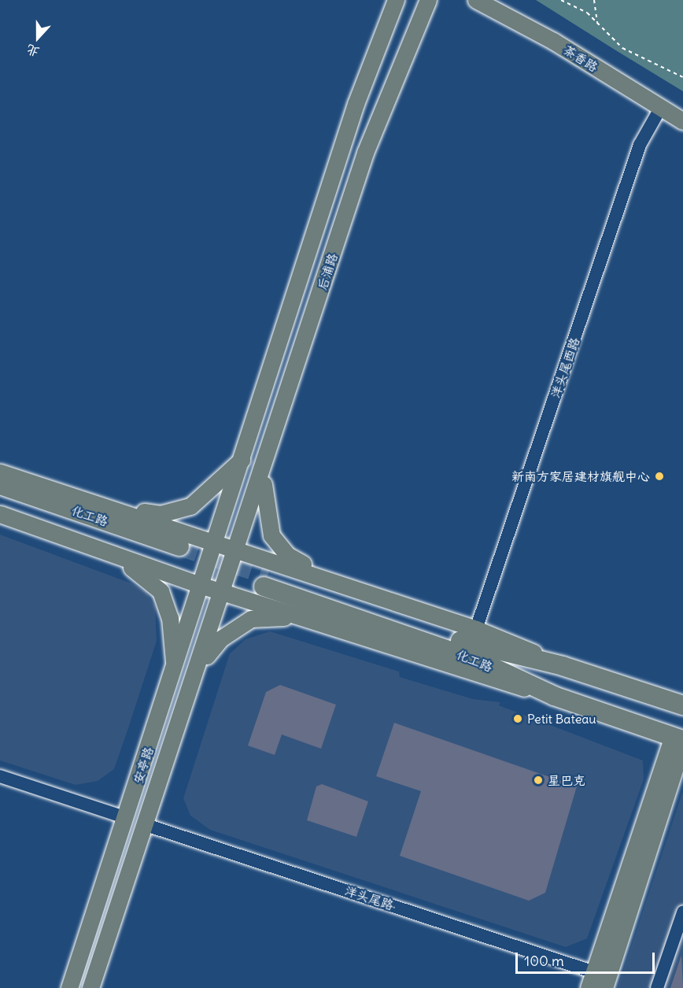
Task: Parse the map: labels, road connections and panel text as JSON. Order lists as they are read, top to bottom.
{
  "streets": {
    "highway": ["化工路"],
    "main road": ["茶香路", "后浦路", "安亭路"],
    "street": ["洋头尾西路", "洋头尾路·"]
  },
  "crossings": [
    ["茶香路", "洋头尾西路"],
    ["后浦路", "安亭路"],
    ["安亭路", "洋头尾路·"]
  ],
  "places": ["新南方家居建材旗舰中心", "Petit Bateau", "星巴克"],
  "scale_bar": "100 m",
  "north": "bottom"
}
